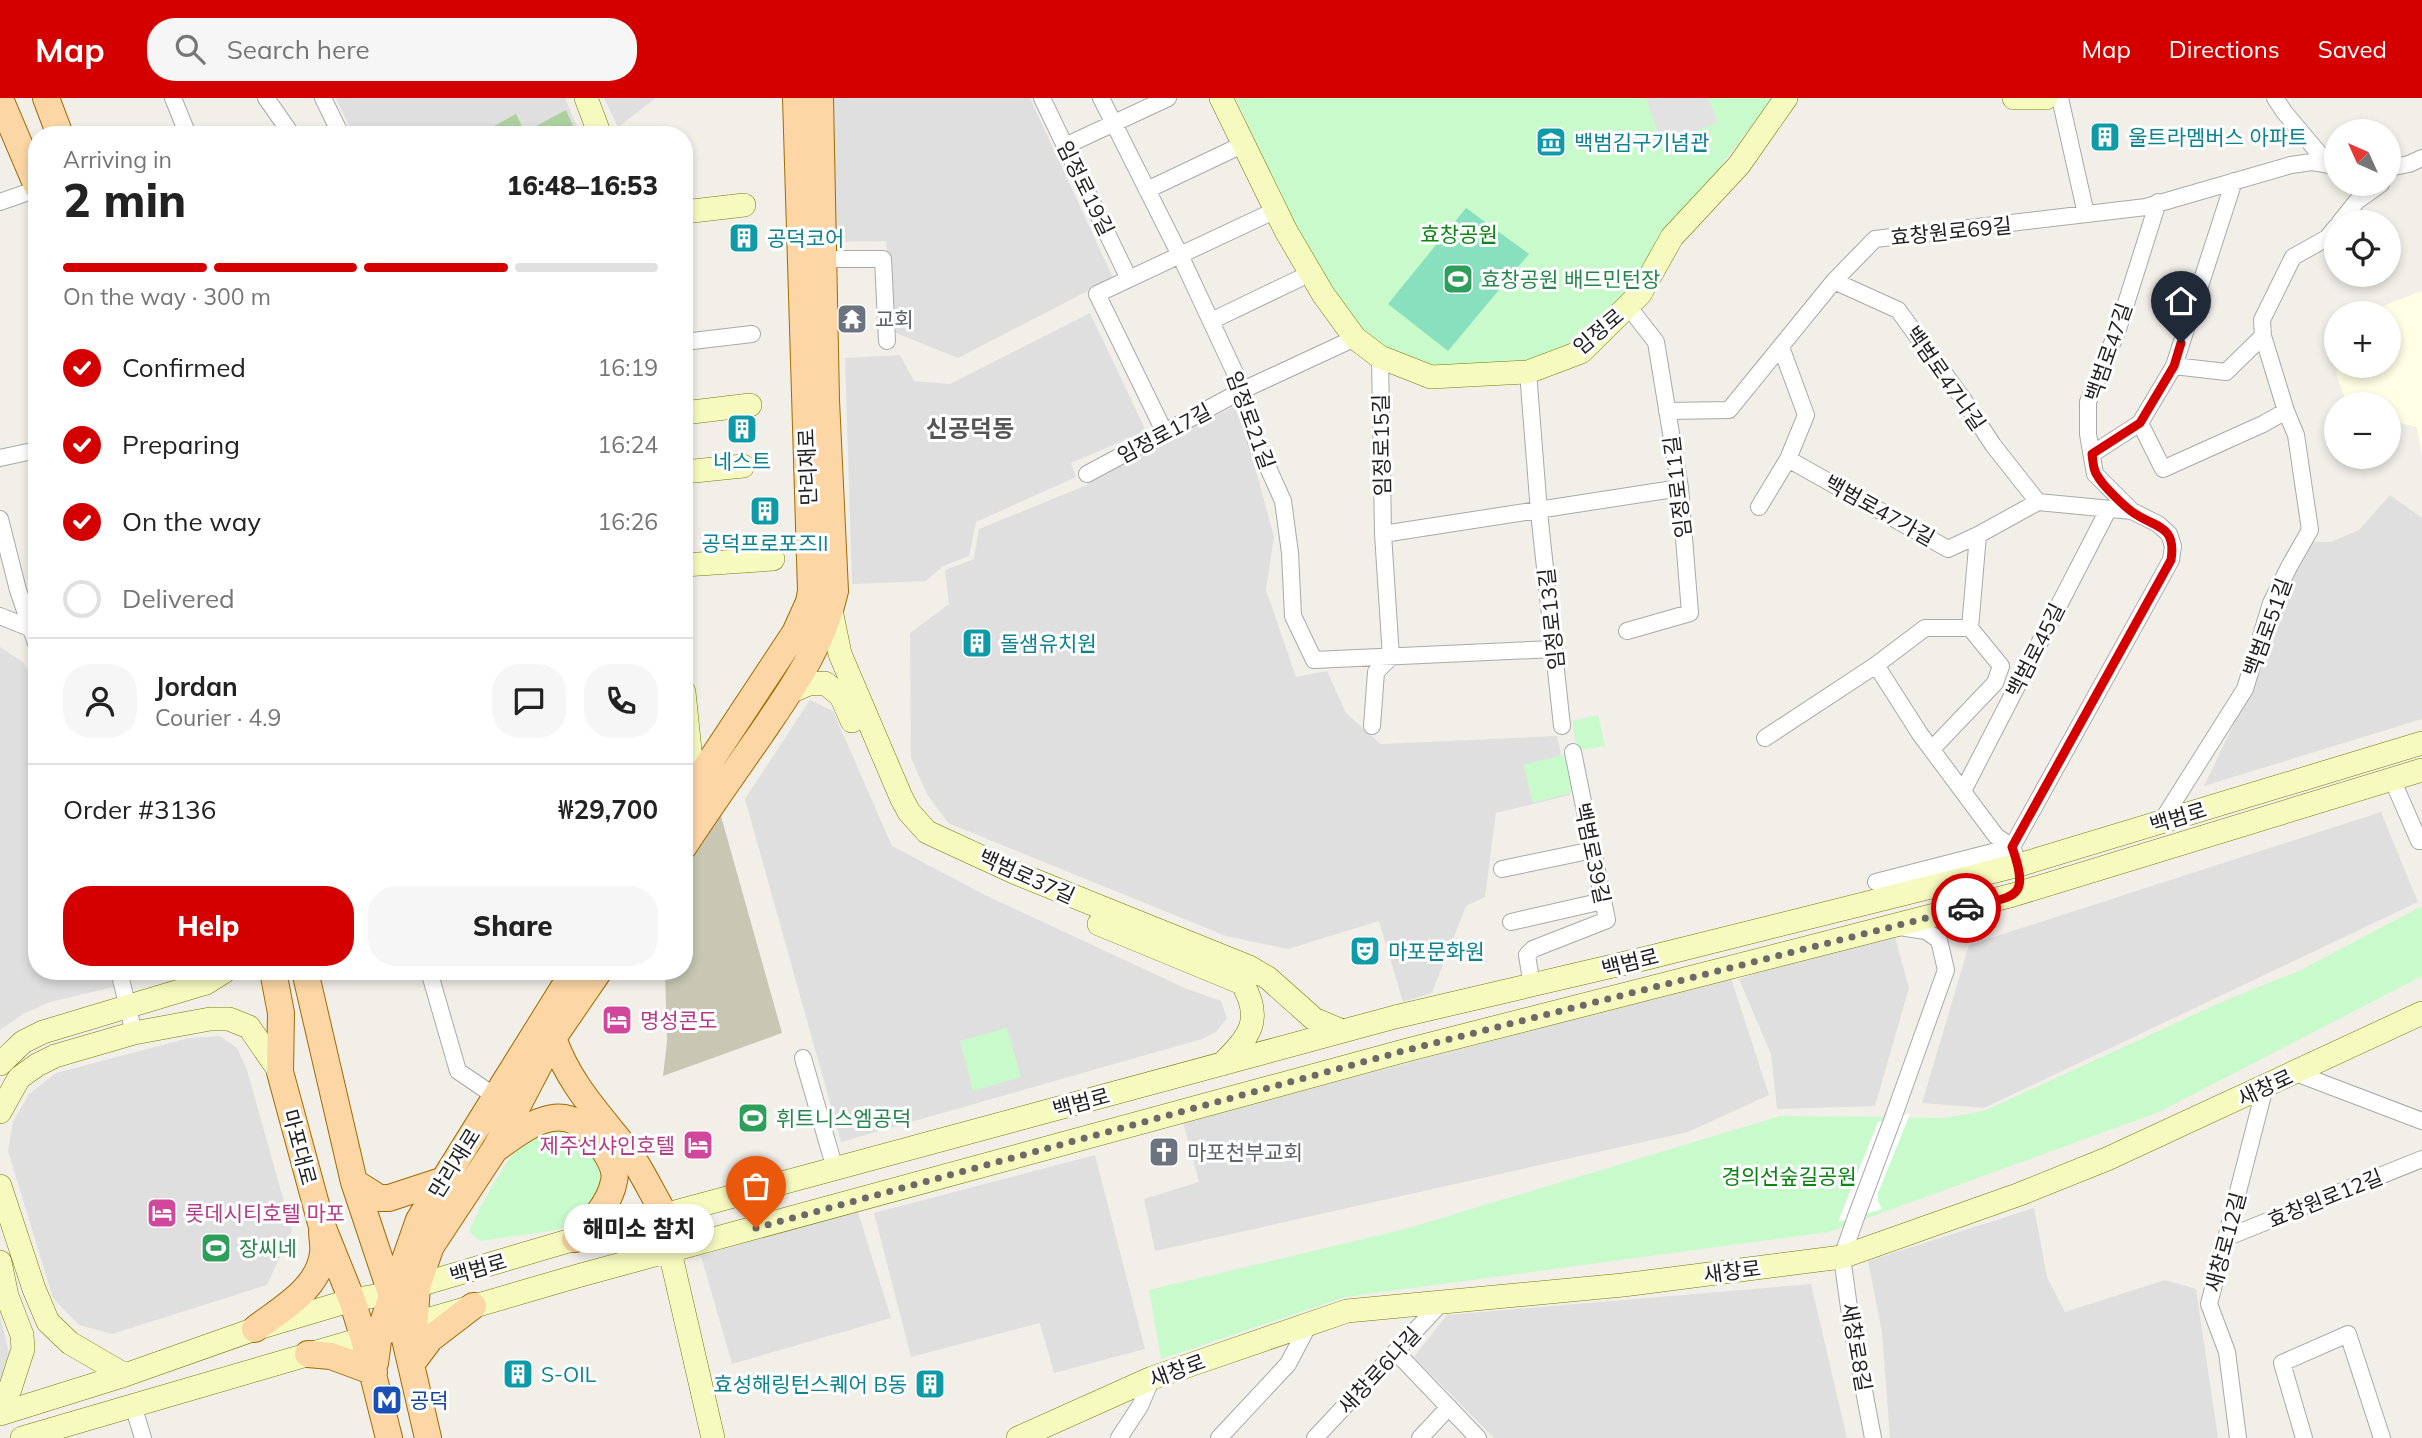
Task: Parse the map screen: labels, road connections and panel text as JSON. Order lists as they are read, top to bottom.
{
  "streets": {
    "main road": [
      "임정로",
      "만리재로",
      "백범로",
      "백범로37길",
      "새창로",
      "마포대로"
    ],
    "street": [
      "임정로19길",
      "효창원로69길",
      "백범로47길",
      "백범로47나길",
      "임정로21길",
      "임정로17길",
      "임정로15길",
      "임정로11길",
      "백범로47가길",
      "임정로13길",
      "백범로51길",
      "백범로45길",
      "백범로39길",
      "효창원로12길",
      "새창로12길",
      "새창로8길",
      "새창로6나길"
    ]
  },
  "crossings": [
    ["효창원로69길", "백범로47길"],
    ["효창원로69길", "백범로47나길"],
    ["효창원로69길", "임정로11길"],
    ["임정로", "임정로17길"],
    ["임정로", "임정로15길"],
    ["임정로", "임정로11길"],
    ["임정로", "임정로13길"],
    ["백범로47길", "백범로"],
    ["백범로47나길", "백범로47가길"],
    ["임정로21길", "임정로17길"],
    ["임정로21길", "임정로15길"],
    ["만리재로", "백범로"],
    ["만리재로", "백범로37길"],
    ["만리재로", "마포대로"],
    ["백범로51길", "백범로"],
    ["백범로", "백범로39길"],
    ["백범로", "백범로37길"],
    ["백범로", "마포대로"],
    ["새창로", "새창로12길"],
    ["새창로", "새창로8길"],
    ["새창로", "새창로6나길"],
    ["효창원로12길", "새창로12길"]
  ],
  "districts": ["신공덕동"],
  "parks": ["효창공원", "경의선숲길공원"],
  "places": {
    "building": [
      "울트라멤버스 아파트",
      "공덕코어",
      "네스트",
      "공덕프로포즈II",
      "돌샘유치원",
      "S-OIL",
      "효성해링턴스퀘어 B동"
    ],
    "museum": ["백범김구기념관"],
    "sports": ["효창공원 배드민턴장", "휘트니스엠공덕", "장씨네"],
    "temple": ["교회"],
    "theatre": ["마포문화원"],
    "hotel": ["명성콘도", "제주선샤인호텔", "롯데시티호텔 마포"],
    "church": ["마포천부교회"],
    "other": ["해미소 참치"],
    "metro station": ["공덕"]
  },
  "north": "top left",
  "page": {
    "header": "Map",
    "search": "Search here",
    "nav": ["Map", "Directions", "Saved"],
    "map_buttons": ["+", "−"],
    "heading": ["2 min", "Arriving in", "16:48–16:53"],
    "panel": [
      "Jordan",
      "Courier · 4.9",
      "Order #3136",
      "₩29,700"
    ],
    "bar": "On the way · 300 m",
    "list": [
      ["Confirmed", "16:19"],
      ["Preparing", "16:24"],
      ["On the way", "16:26"],
      "Delivered"
    ],
    "buttons": ["Help", "Share"],
    "bubble": "해미소 참치"
  }
}
